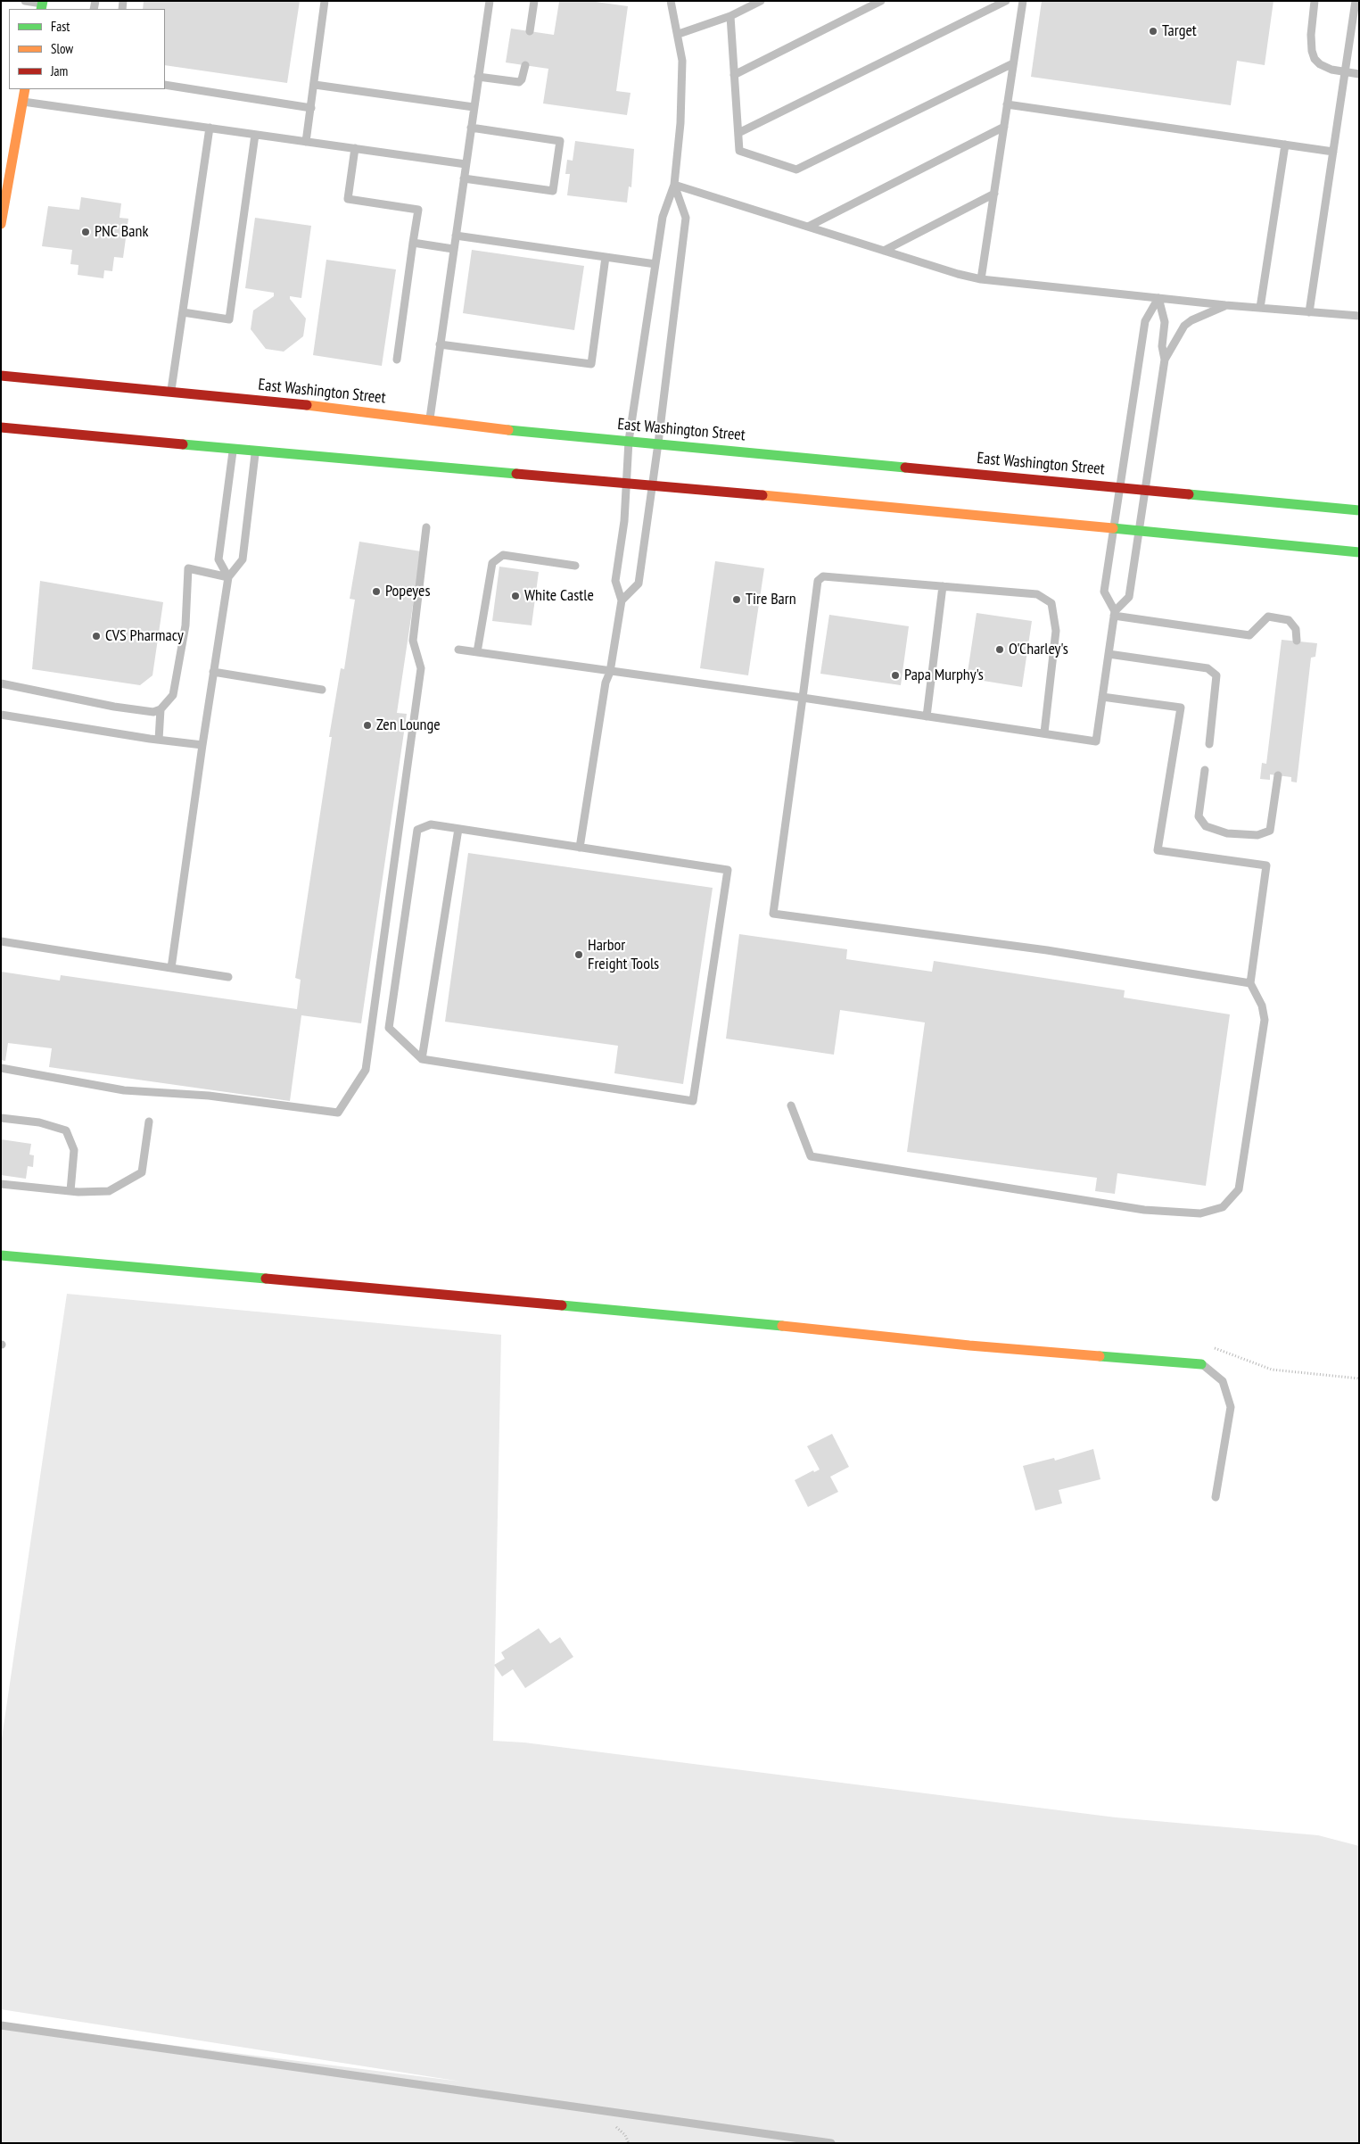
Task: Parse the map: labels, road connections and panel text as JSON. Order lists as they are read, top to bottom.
{
  "streets": {
    "main road": ["East Washington Street"]
  },
  "places": [
    "Target",
    "PNC Bank",
    "Popeyes",
    "White Castle",
    "Tire Barn",
    "CVS Pharmacy",
    "O'Charley's",
    "Papa Murphy's",
    "Zen Lounge",
    "Harbor Freight Tools"
  ],
  "legend": ["Fast", "Slow", "Jam"]
}
